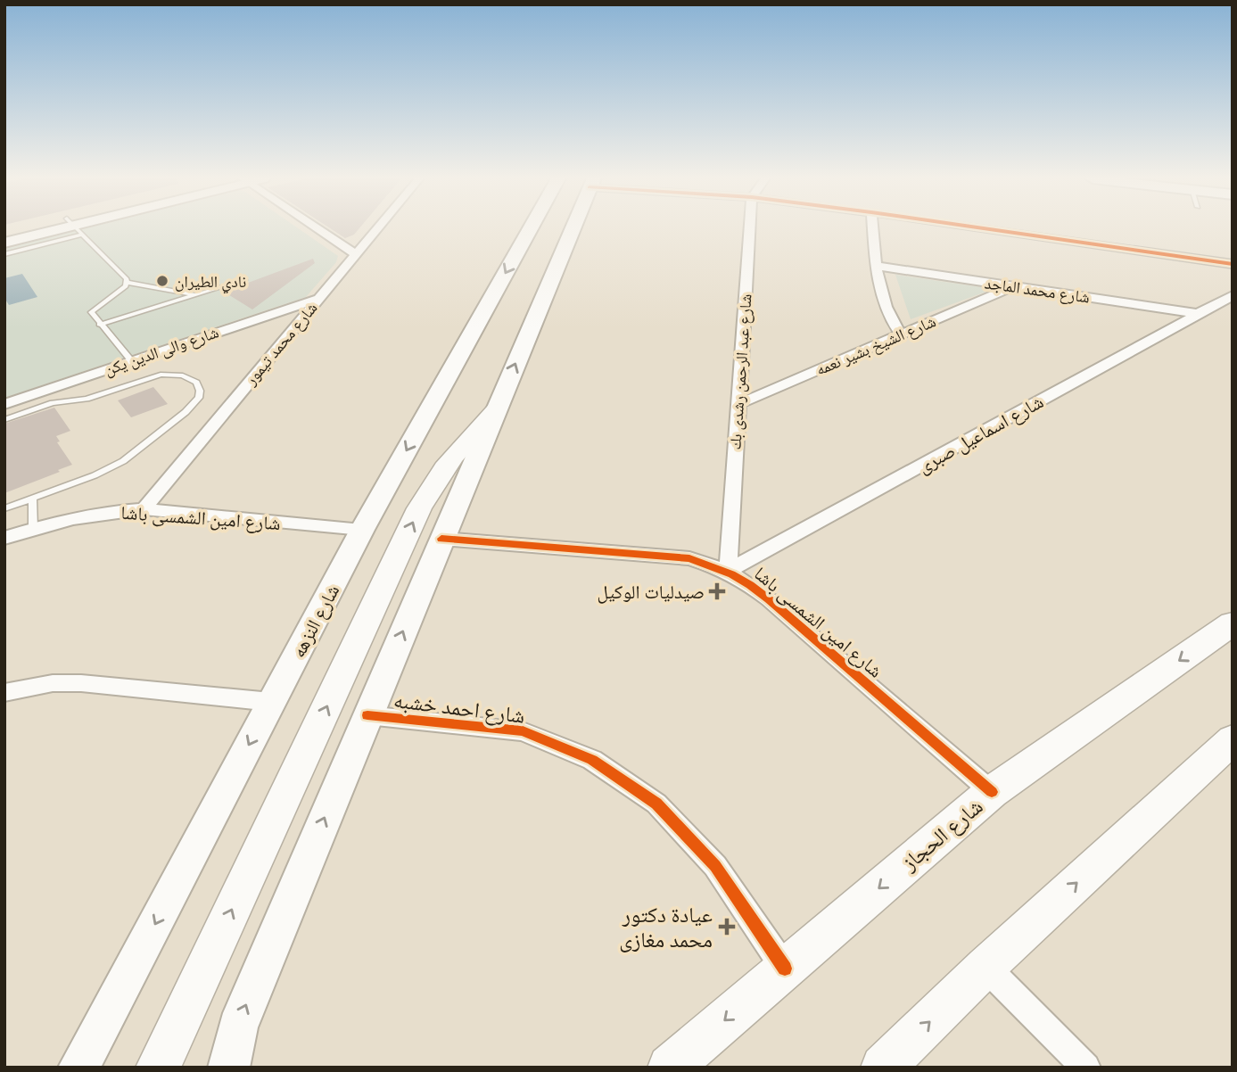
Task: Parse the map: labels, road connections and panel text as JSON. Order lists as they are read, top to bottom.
{
  "streets": {
    "main road": ["شارع النزهه", "شارع الحجاز"],
    "street": [
      "شارع محمد الماجد",
      "شارع محمد تيمور",
      "شارع الشيخ بشير نعمه",
      "شارع والى الدين يكن",
      "شارع عبد الرحمن رشدى بك",
      "شارع اسماعيل صبرى",
      "شارع امين الشمسى باشا",
      "شارع احمد خشبه"
    ]
  },
  "crossings": [
    ["شارع محمد الماجد", "شارع الشيخ بشير نعمه"],
    ["شارع محمد الماجد", "شارع اسماعيل صبرى"],
    ["شارع محمد تيمور", "شارع والى الدين يكن"],
    ["شارع محمد تيمور", "شارع امين الشمسى باشا"],
    ["شارع الشيخ بشير نعمه", "شارع عبد الرحمن رشدى بك"],
    ["شارع عبد الرحمن رشدى بك", "شارع اسماعيل صبرى"],
    ["شارع عبد الرحمن رشدى بك", "شارع امين الشمسى باشا"],
    ["شارع اسماعيل صبرى", "شارع امين الشمسى باشا"],
    ["شارع امين الشمسى باشا", "شارع النزهه"],
    ["شارع امين الشمسى باشا", "شارع الحجاز"],
    ["شارع احمد خشبه", "شارع الحجاز"]
  ],
  "places": {
    "other": ["نادي الطيران"],
    "health": ["صيدليات الوكيل", "عيادة دكتور محمد مغازى"]
  }
}
